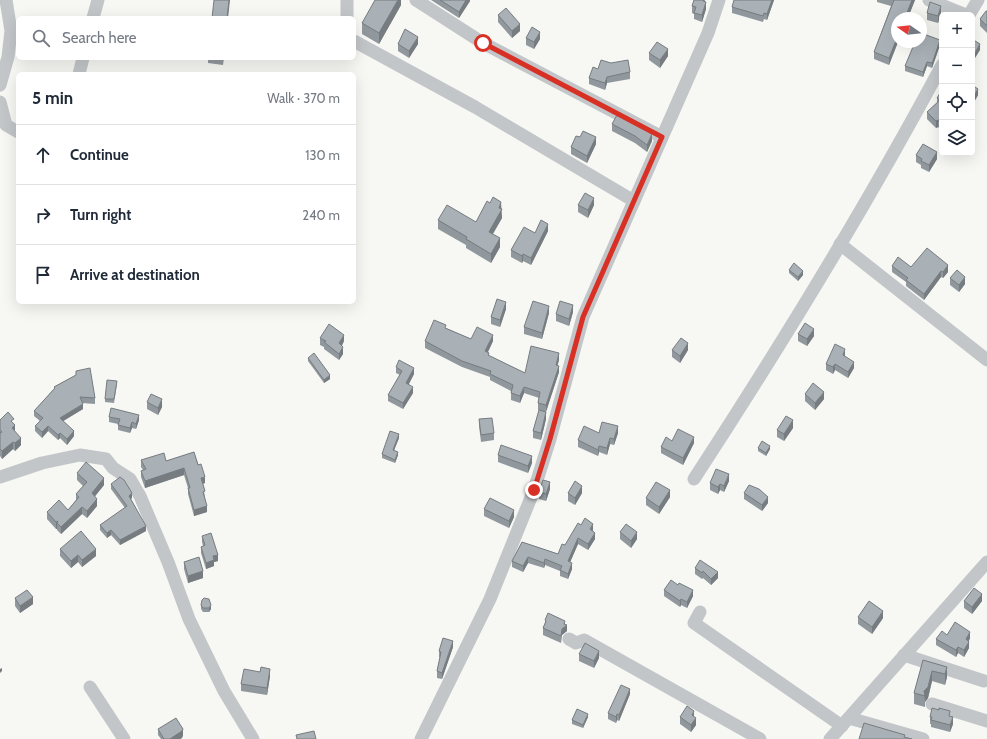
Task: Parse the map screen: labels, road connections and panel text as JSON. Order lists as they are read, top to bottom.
{
  "north": "left",
  "page": {
    "map_buttons": ["+", "−"],
    "search": "Search here",
    "heading": ["5 min", "Walk · 370 m"],
    "list": [
      ["Continue", "130 m"],
      ["Turn right", "240 m"],
      "Arrive at destination"
    ]
  }
}
